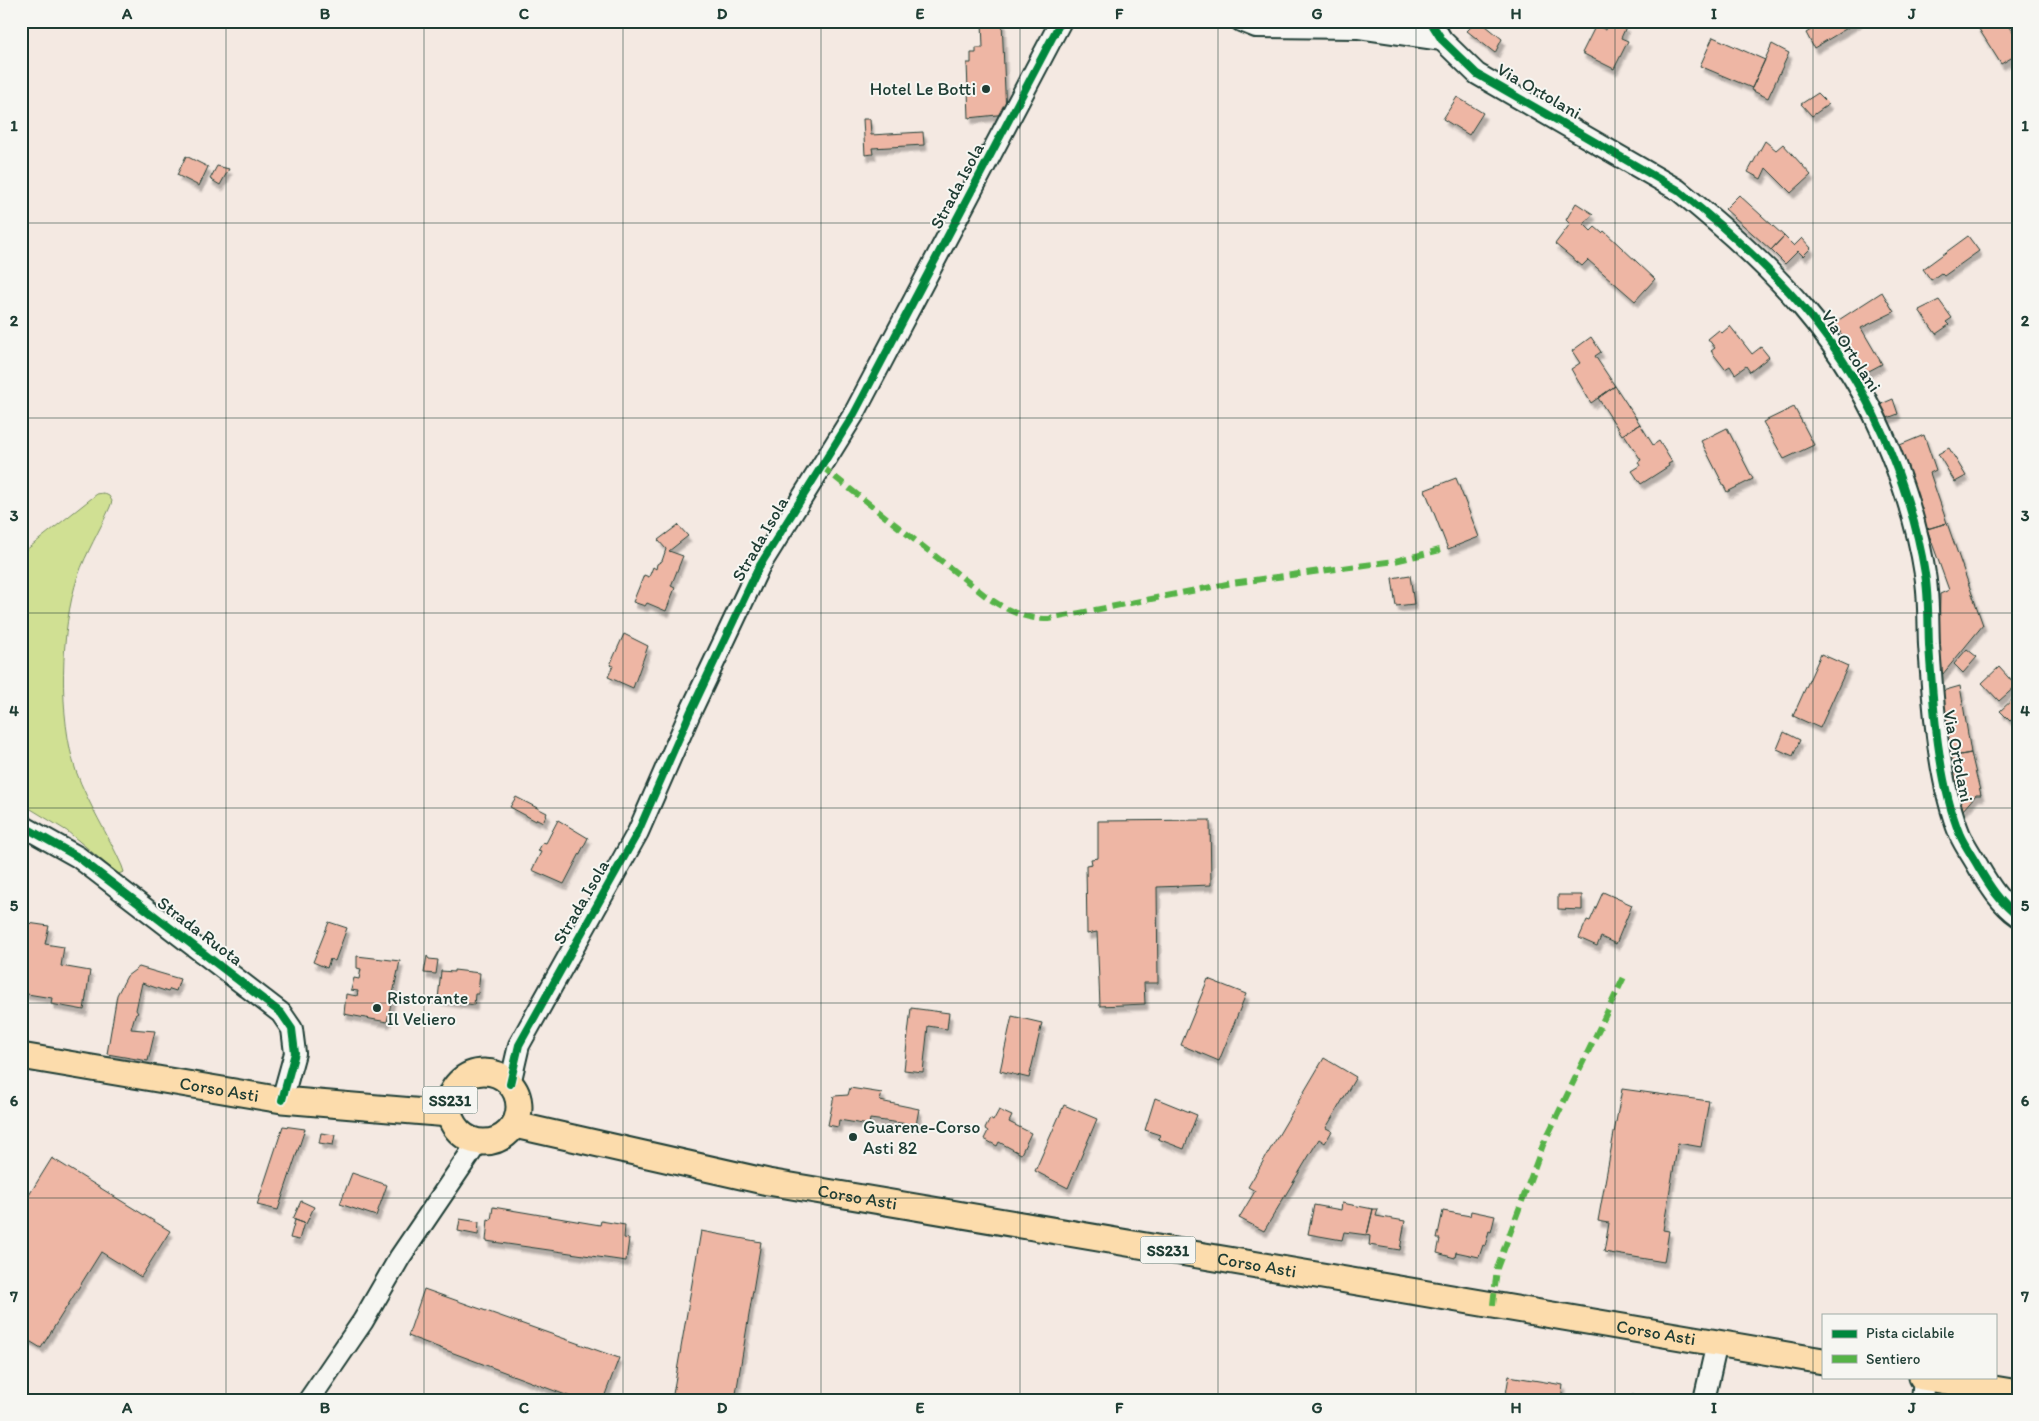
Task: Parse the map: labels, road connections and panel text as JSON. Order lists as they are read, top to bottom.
{
  "streets": {
    "main road": ["Corso Asti", "SS231"],
    "street": ["Via Ortolani", "Strada Isola", "Strada Ruota"]
  },
  "crossings": [
    ["Strada Isola", "Corso Asti"],
    ["Strada Isola", "SS231"],
    ["Strada Ruota", "Corso Asti"],
    ["Corso Asti", "SS231"]
  ],
  "places": ["Hotel Le Botti", "Ristorante Il Veliero", "Guarene-Corso Asti 82"],
  "legend": ["Pista ciclabile", "Sentiero"],
  "grid": {
    "columns": [
      "A",
      "B",
      "C",
      "D",
      "E",
      "F",
      "G",
      "H",
      "I",
      "J"
    ],
    "rows": [
      "1",
      "2",
      "3",
      "4",
      "5",
      "6",
      "7"
    ]
  }
}
